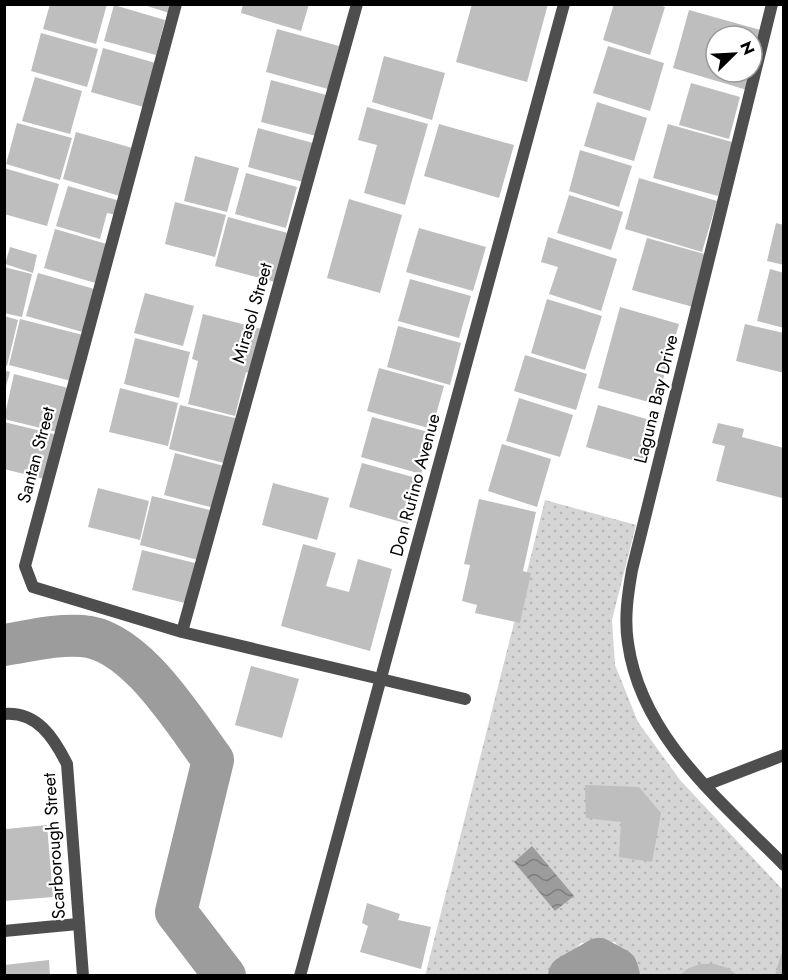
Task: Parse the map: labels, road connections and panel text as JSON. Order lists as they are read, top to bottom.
{
  "streets": {
    "street": [
      "Mirasol Street",
      "Laguna Bay Drive",
      "Santan Street",
      "Don Rufino Avenue",
      "Scarborough Street"
    ]
  },
  "crossings": [
    ["Mirasol Street", "Santan Street"],
    ["Santan Street", "Don Rufino Avenue"]
  ],
  "north": "top right"
}
